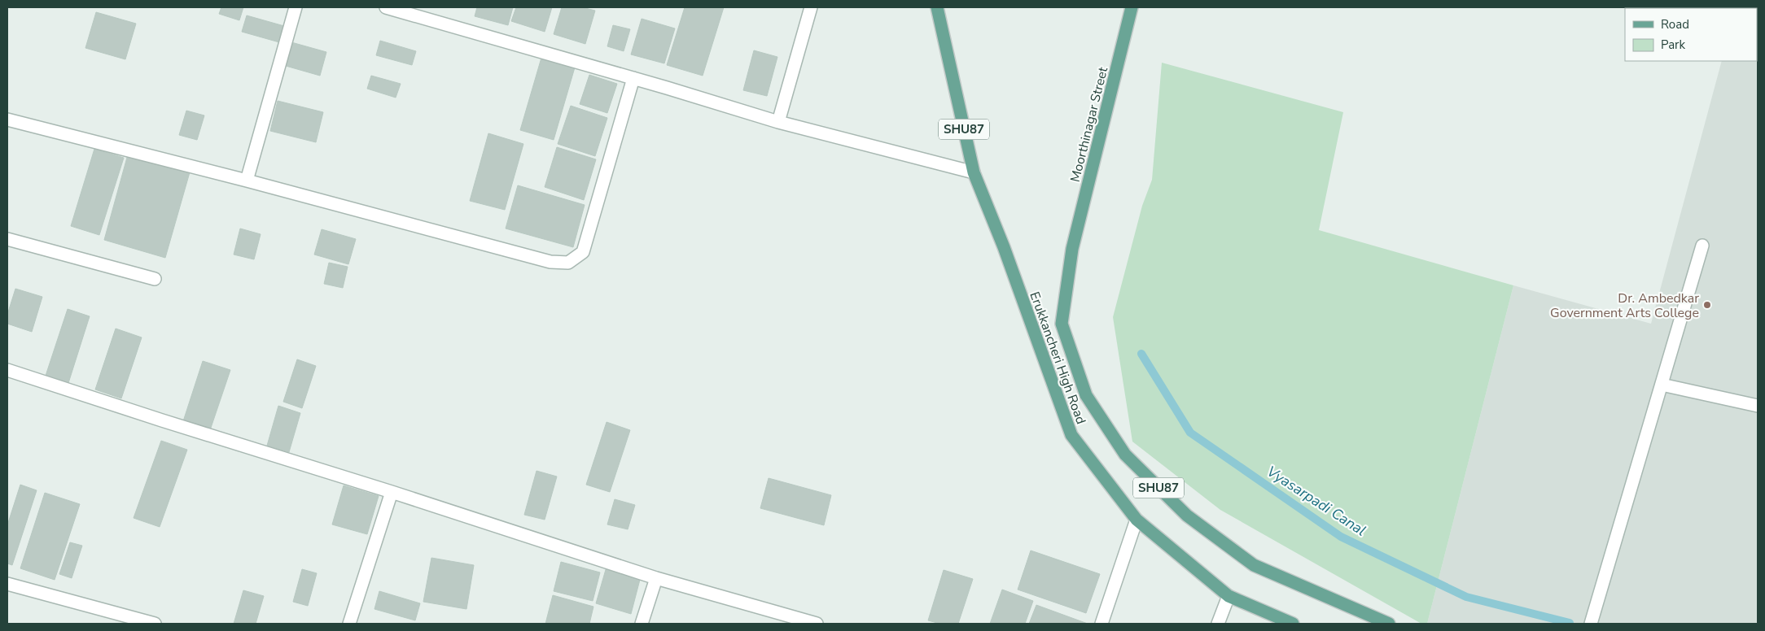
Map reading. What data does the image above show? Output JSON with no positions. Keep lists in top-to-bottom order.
{
  "streets": {
    "main road": ["Moorthinagar Street", "SHU87", "Erukkancheri High Road"]
  },
  "water": ["Vyasarpadi Canal"],
  "places": ["Dr. Ambedkar Government Arts College"],
  "legend": ["Road", "Park"]
}
